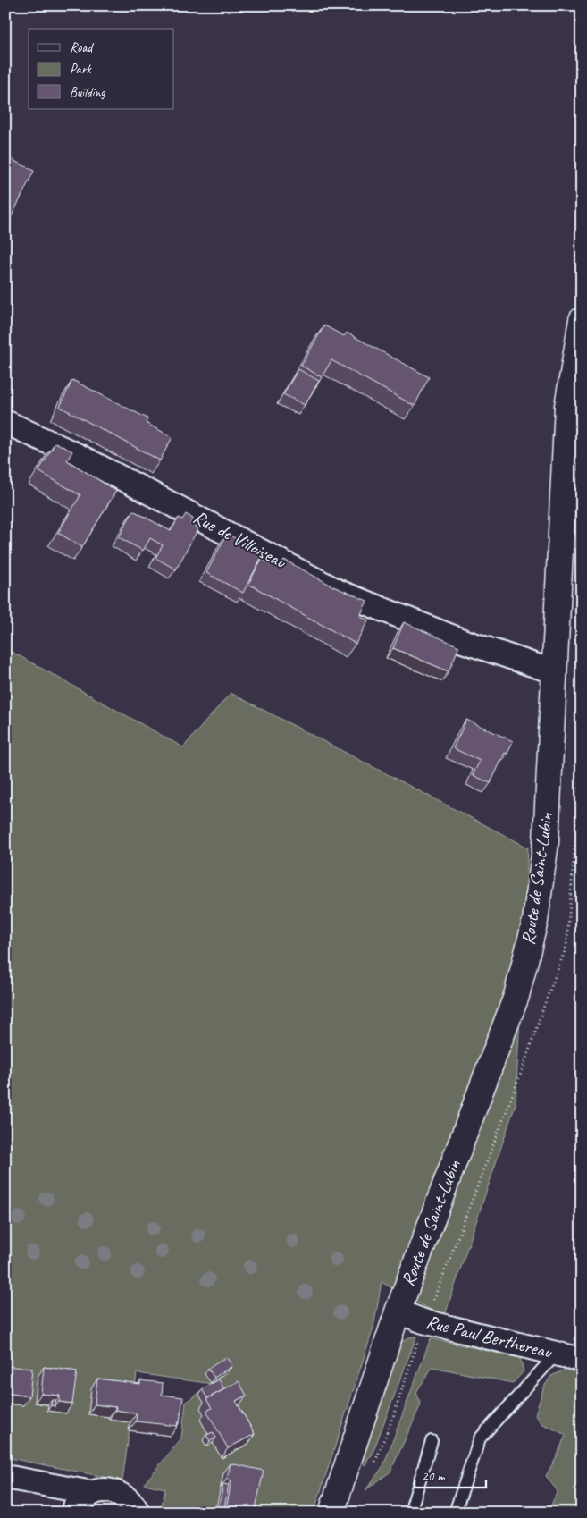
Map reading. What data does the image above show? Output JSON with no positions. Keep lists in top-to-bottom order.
{
  "streets": {
    "street": ["Rue de Villoiseau", "Route de Saint-Lubin", "Rue Paul Berthereau"]
  },
  "crossings": [
    ["Rue de Villoiseau", "Route de Saint-Lubin"],
    ["Route de Saint-Lubin", "Rue Paul Berthereau"]
  ],
  "legend": ["Road", "Park", "Building"],
  "scale_bar": "20 m"
}
